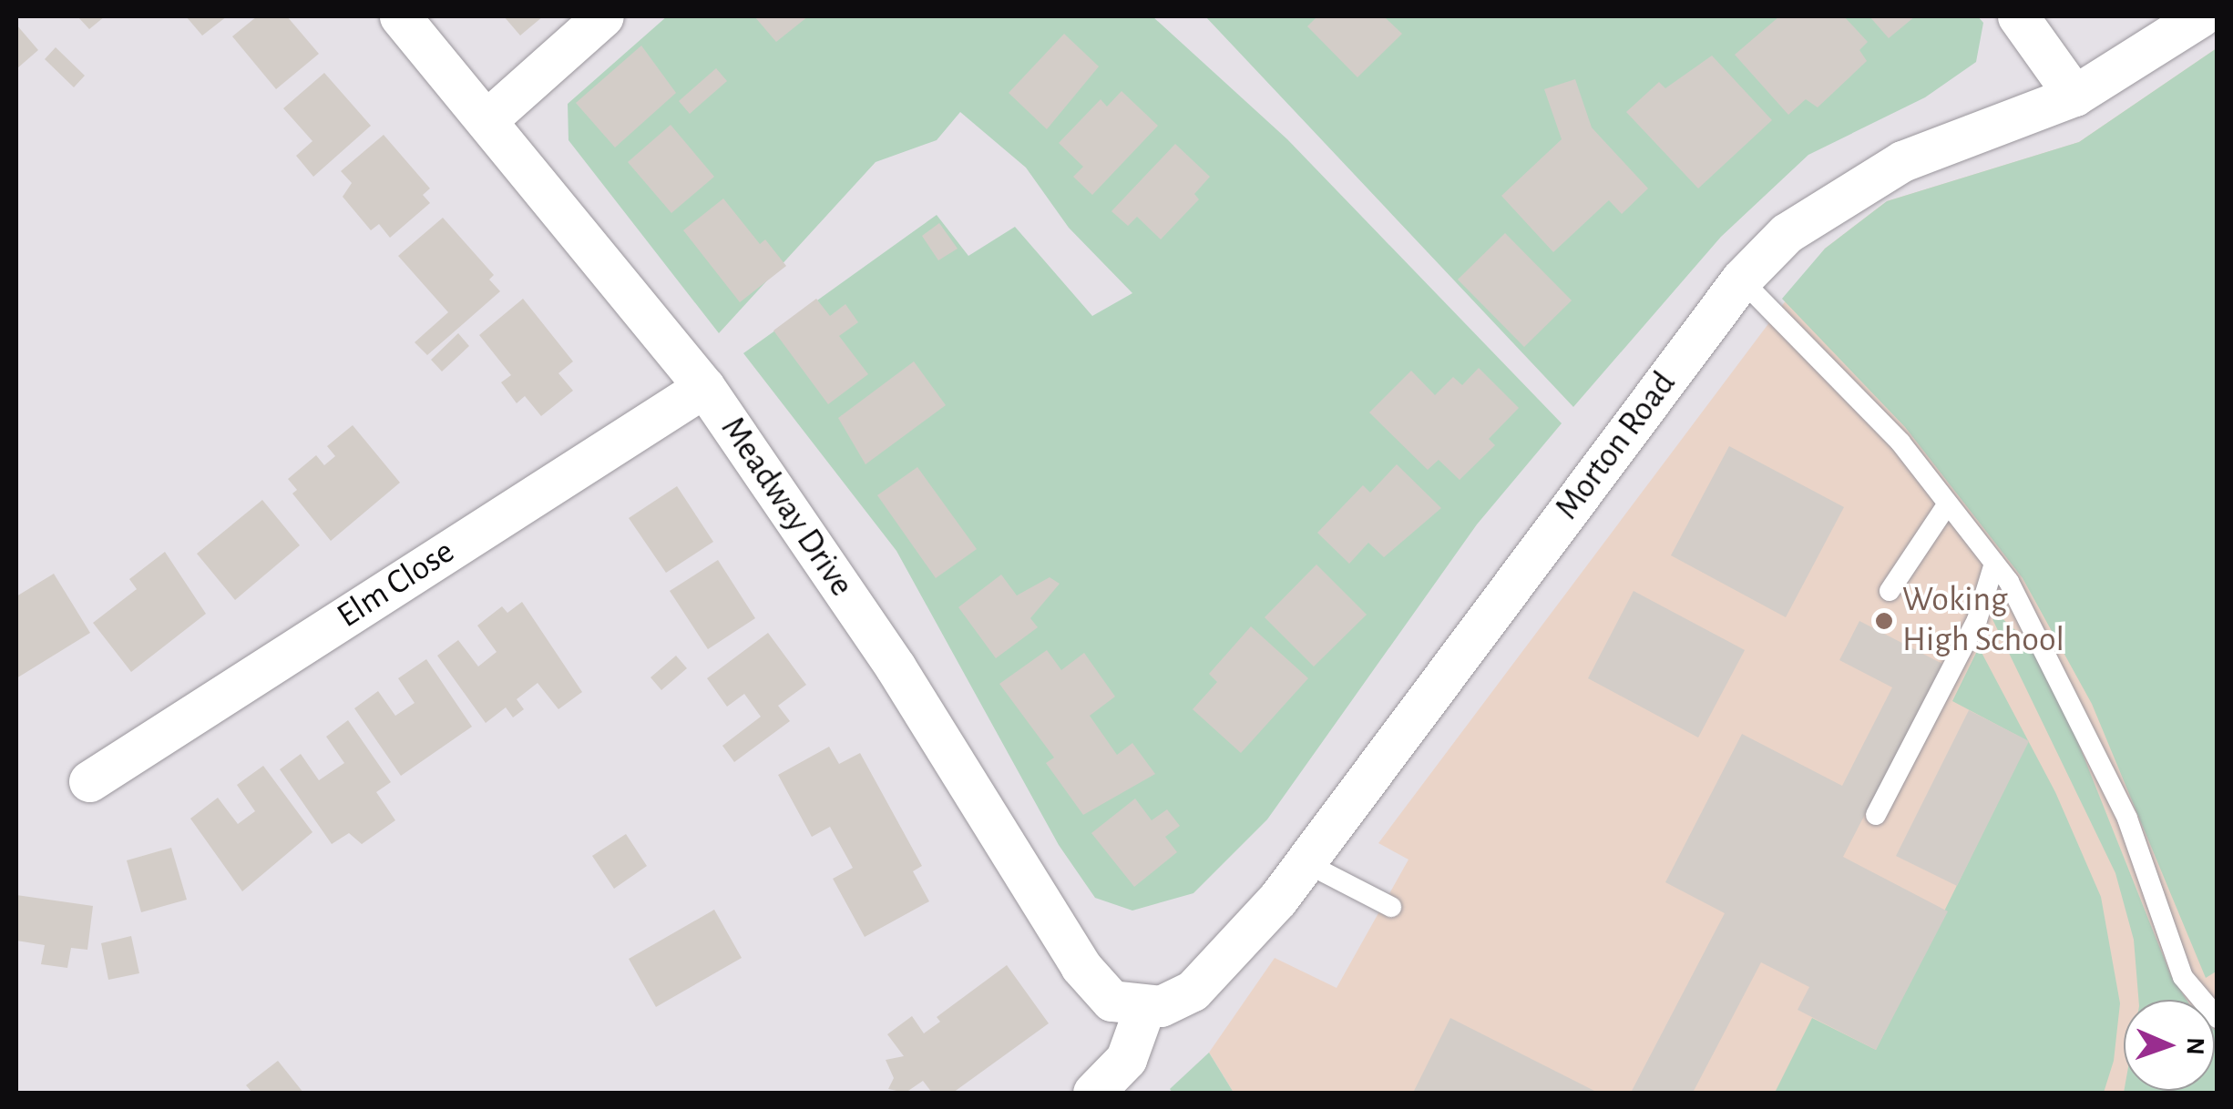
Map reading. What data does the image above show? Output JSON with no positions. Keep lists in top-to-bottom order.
{
  "streets": {
    "street": ["Morton Road", "Meadway Drive", "Elm Close"]
  },
  "crossings": [
    ["Morton Road", "Meadway Drive"],
    ["Meadway Drive", "Elm Close"]
  ],
  "places": ["Woking High School"],
  "north": "right"
}
